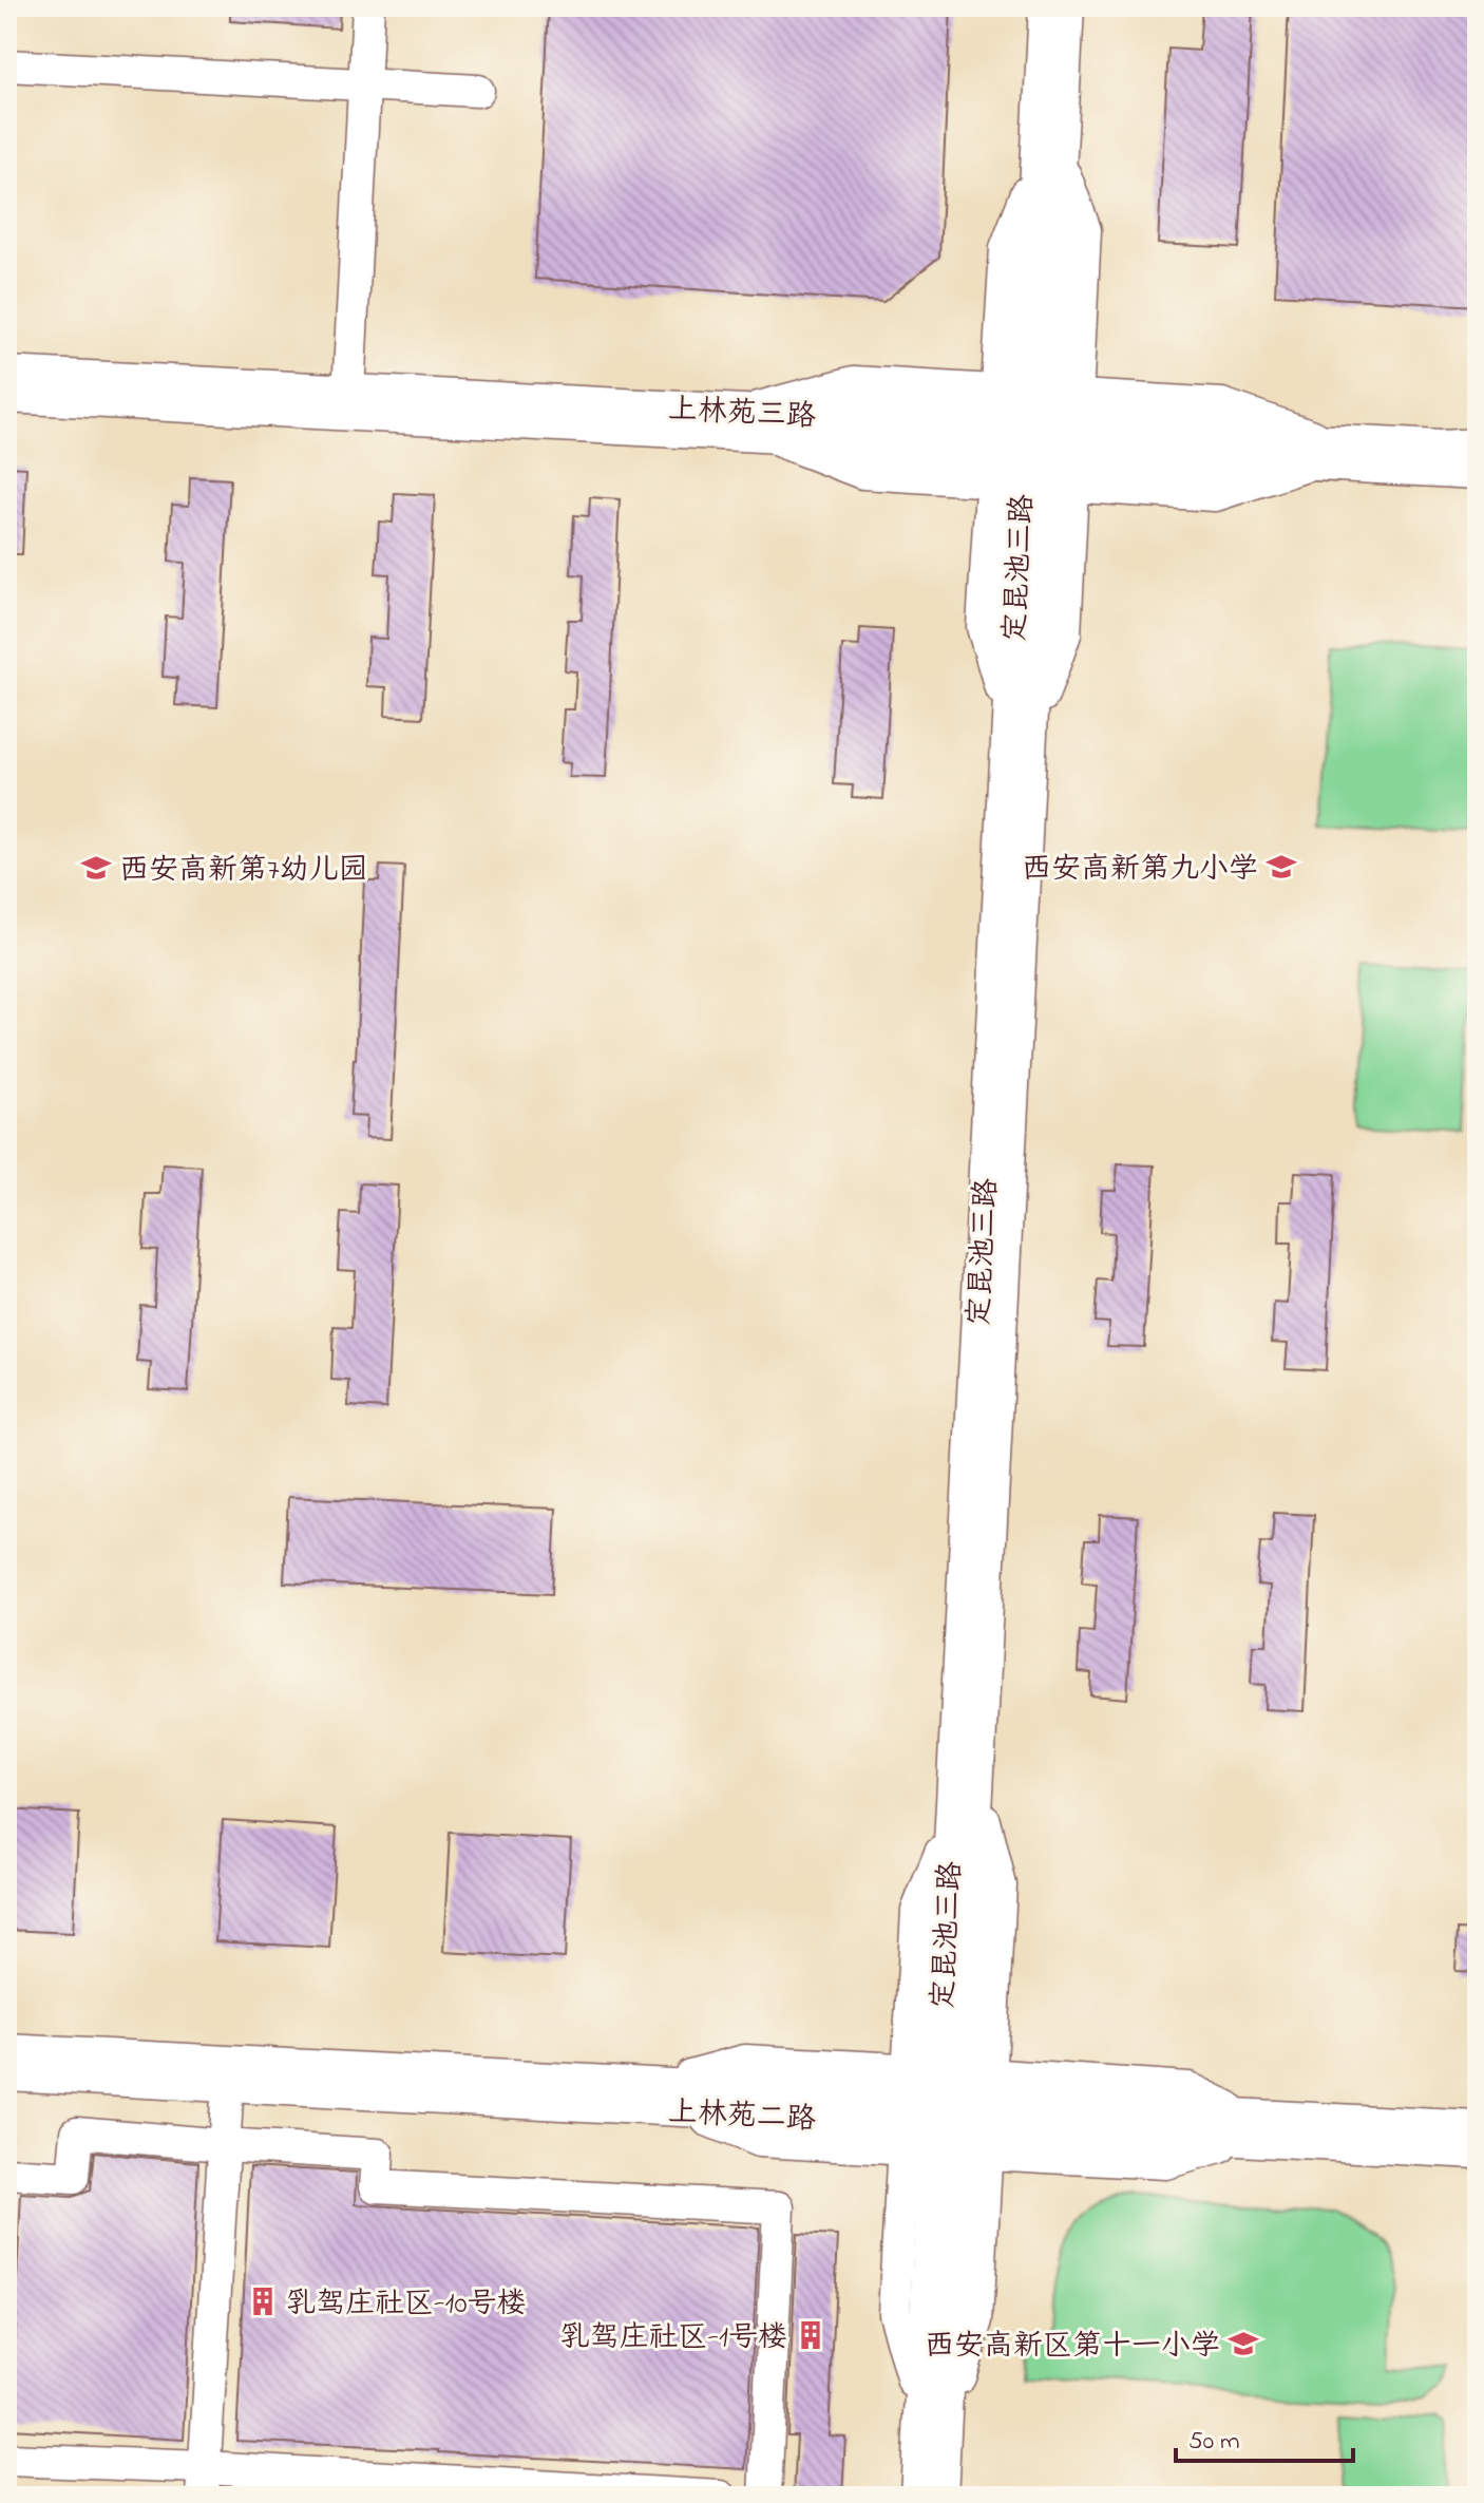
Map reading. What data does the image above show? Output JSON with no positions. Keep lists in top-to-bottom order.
{
  "streets": {
    "street": ["上林苑三路", "定昆池三路", "上林苑二路"]
  },
  "crossings": [
    ["定昆池三路", "上林苑二路"]
  ],
  "places": {
    "school or university": ["西安高新第九小学", "西安高新第7幼儿园", "西安高新区第十一小学"],
    "building": ["乳驾庄社区-10号楼", "乳驾庄社区-1号楼"]
  },
  "scale_bar": "50 m"
}
